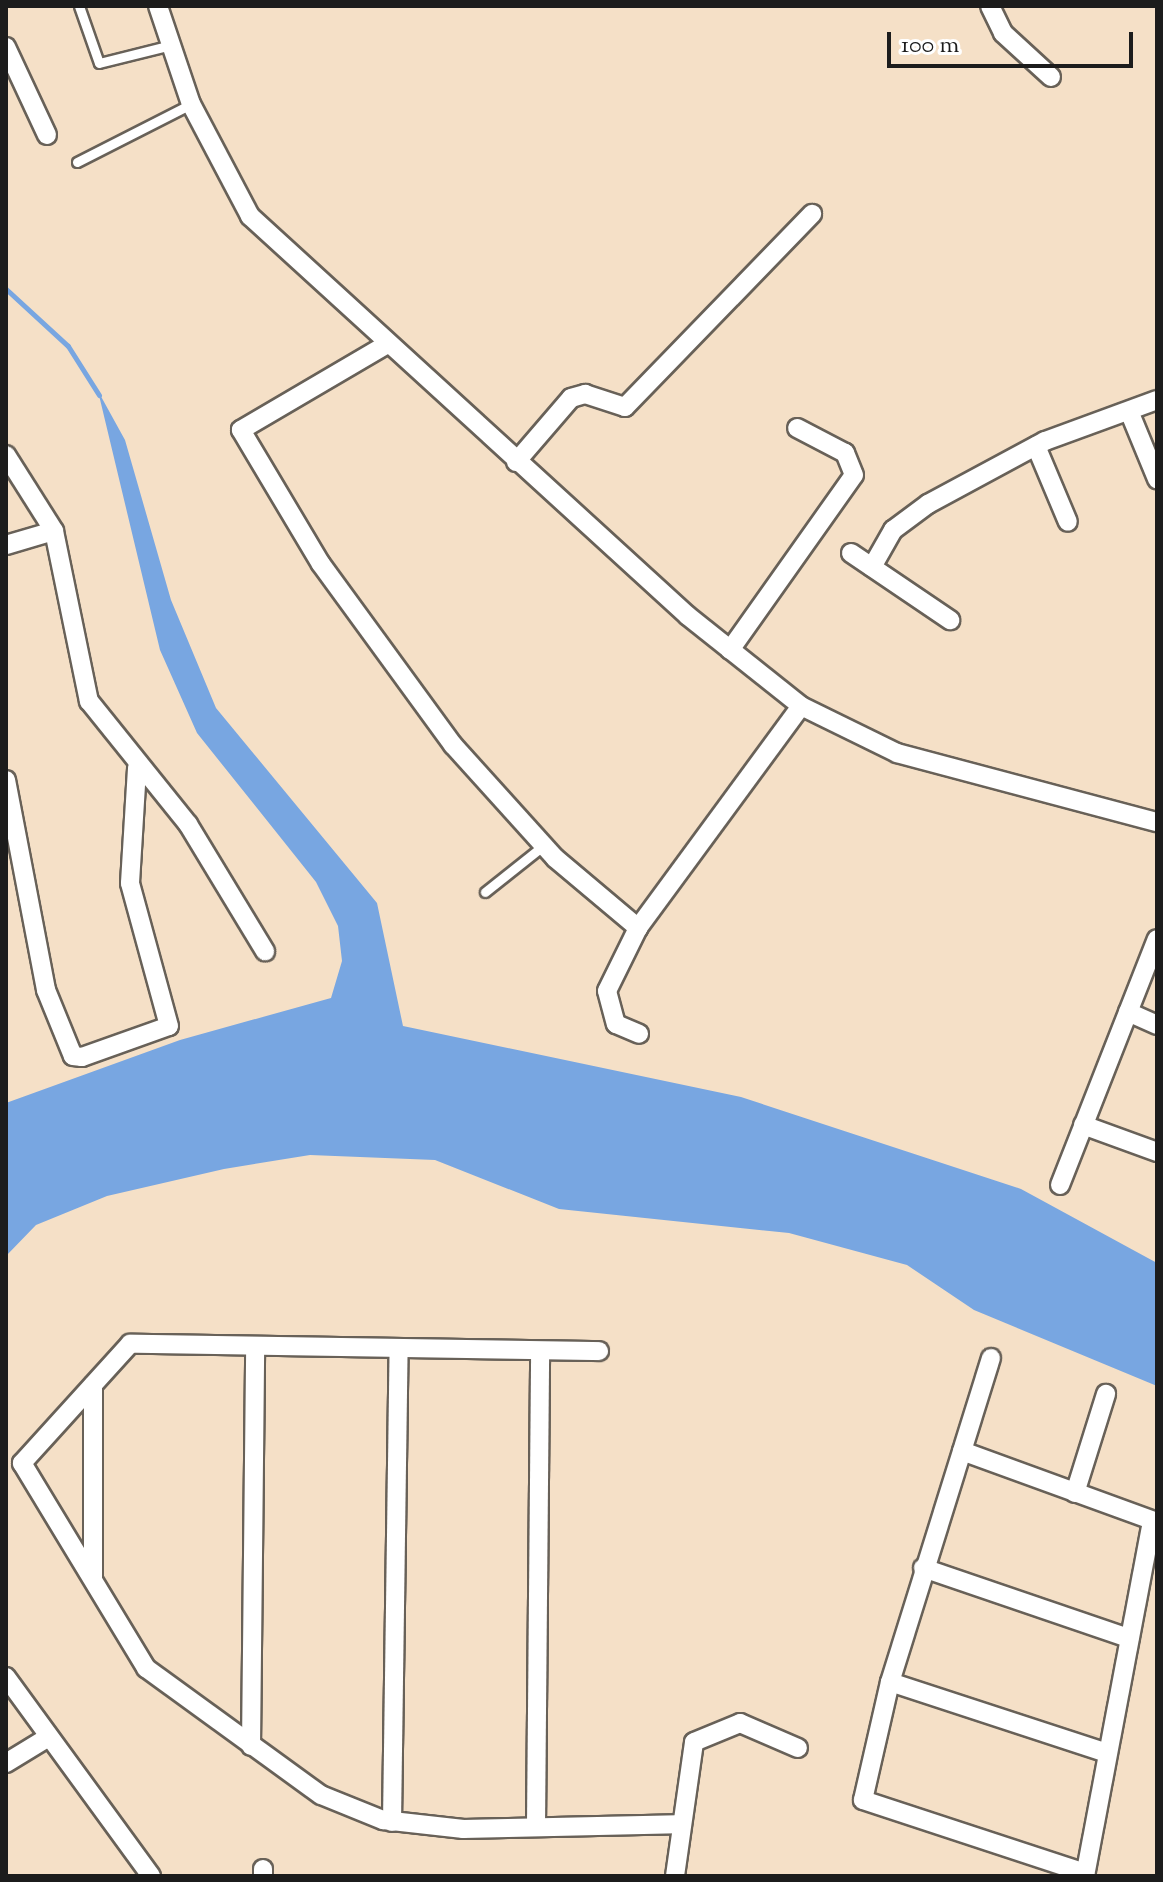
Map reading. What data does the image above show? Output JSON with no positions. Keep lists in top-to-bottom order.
{
  "scale_bar": "100 m"
}
